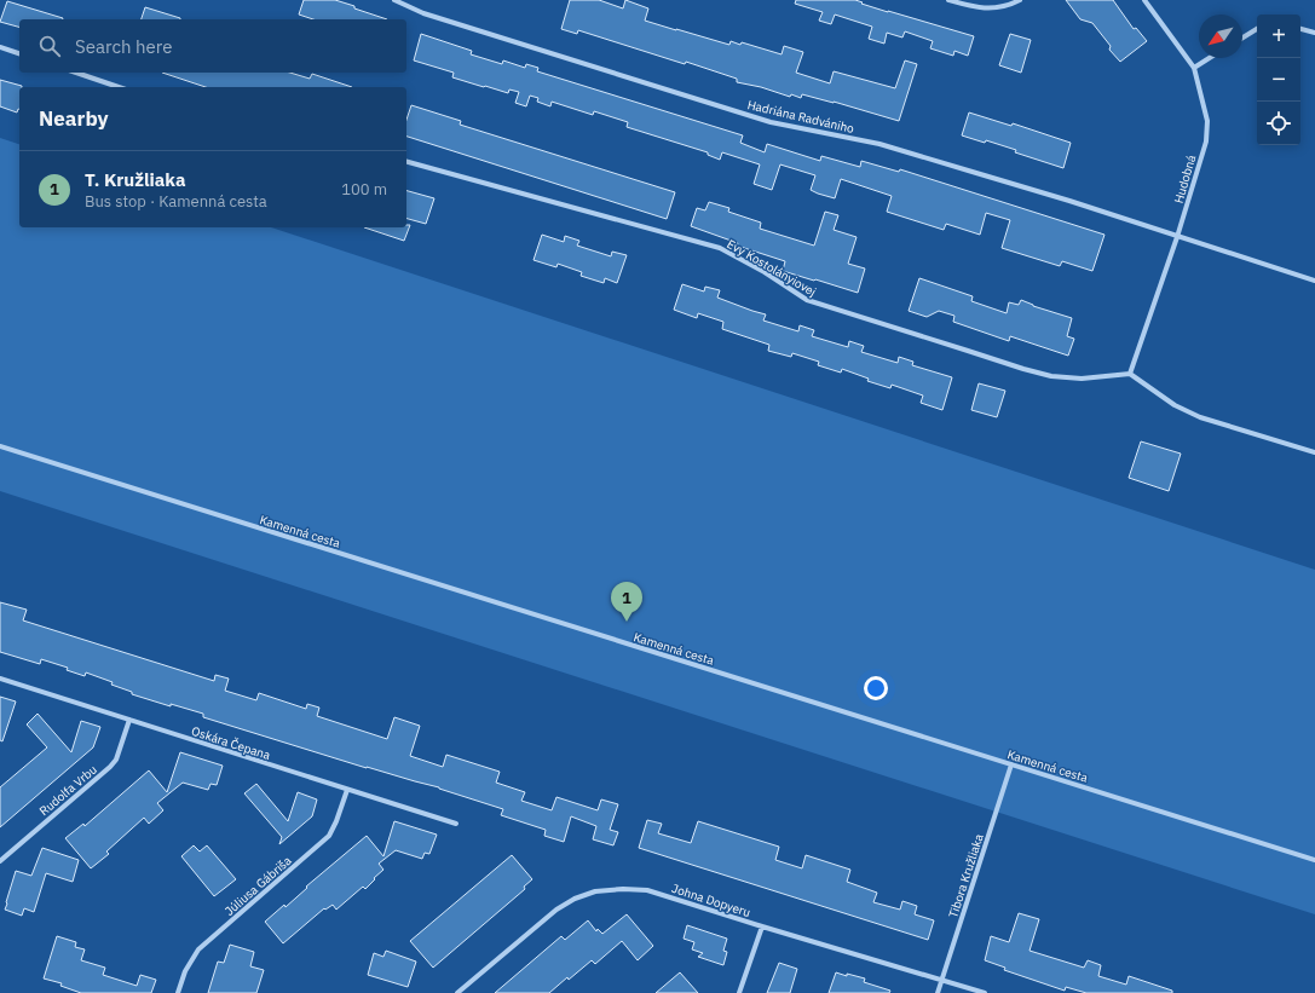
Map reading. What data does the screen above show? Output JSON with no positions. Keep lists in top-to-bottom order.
{
  "streets": {
    "street": [
      "Hadriána Radvániho",
      "Hudobná",
      "Evy Kostolányiovej",
      "Kamenná cesta",
      "Oskára Čepana",
      "Rudolfa Vrbu",
      "Tibora Kružliaka",
      "Júliusa Gábriša",
      "Johna Dopyeru"
    ]
  },
  "crossings": [
    ["Hadriána Radvániho", "Hudobná"],
    ["Hudobná", "Evy Kostolányiovej"],
    ["Kamenná cesta", "Tibora Kružliaka"],
    ["Oskára Čepana", "Rudolfa Vrbu"],
    ["Oskára Čepana", "Júliusa Gábriša"],
    ["Tibora Kružliaka", "Johna Dopyeru"]
  ],
  "north": "bottom left",
  "page": {
    "map_buttons": ["+", "−"],
    "search": "Search here",
    "heading": "Nearby",
    "list": [
      {
        "mark": "1",
        "name": "T. Kružliaka",
        "note": "Bus stop · Kamenná cesta",
        "value": "100 m"
      }
    ],
    "pins": "1"
  }
}
